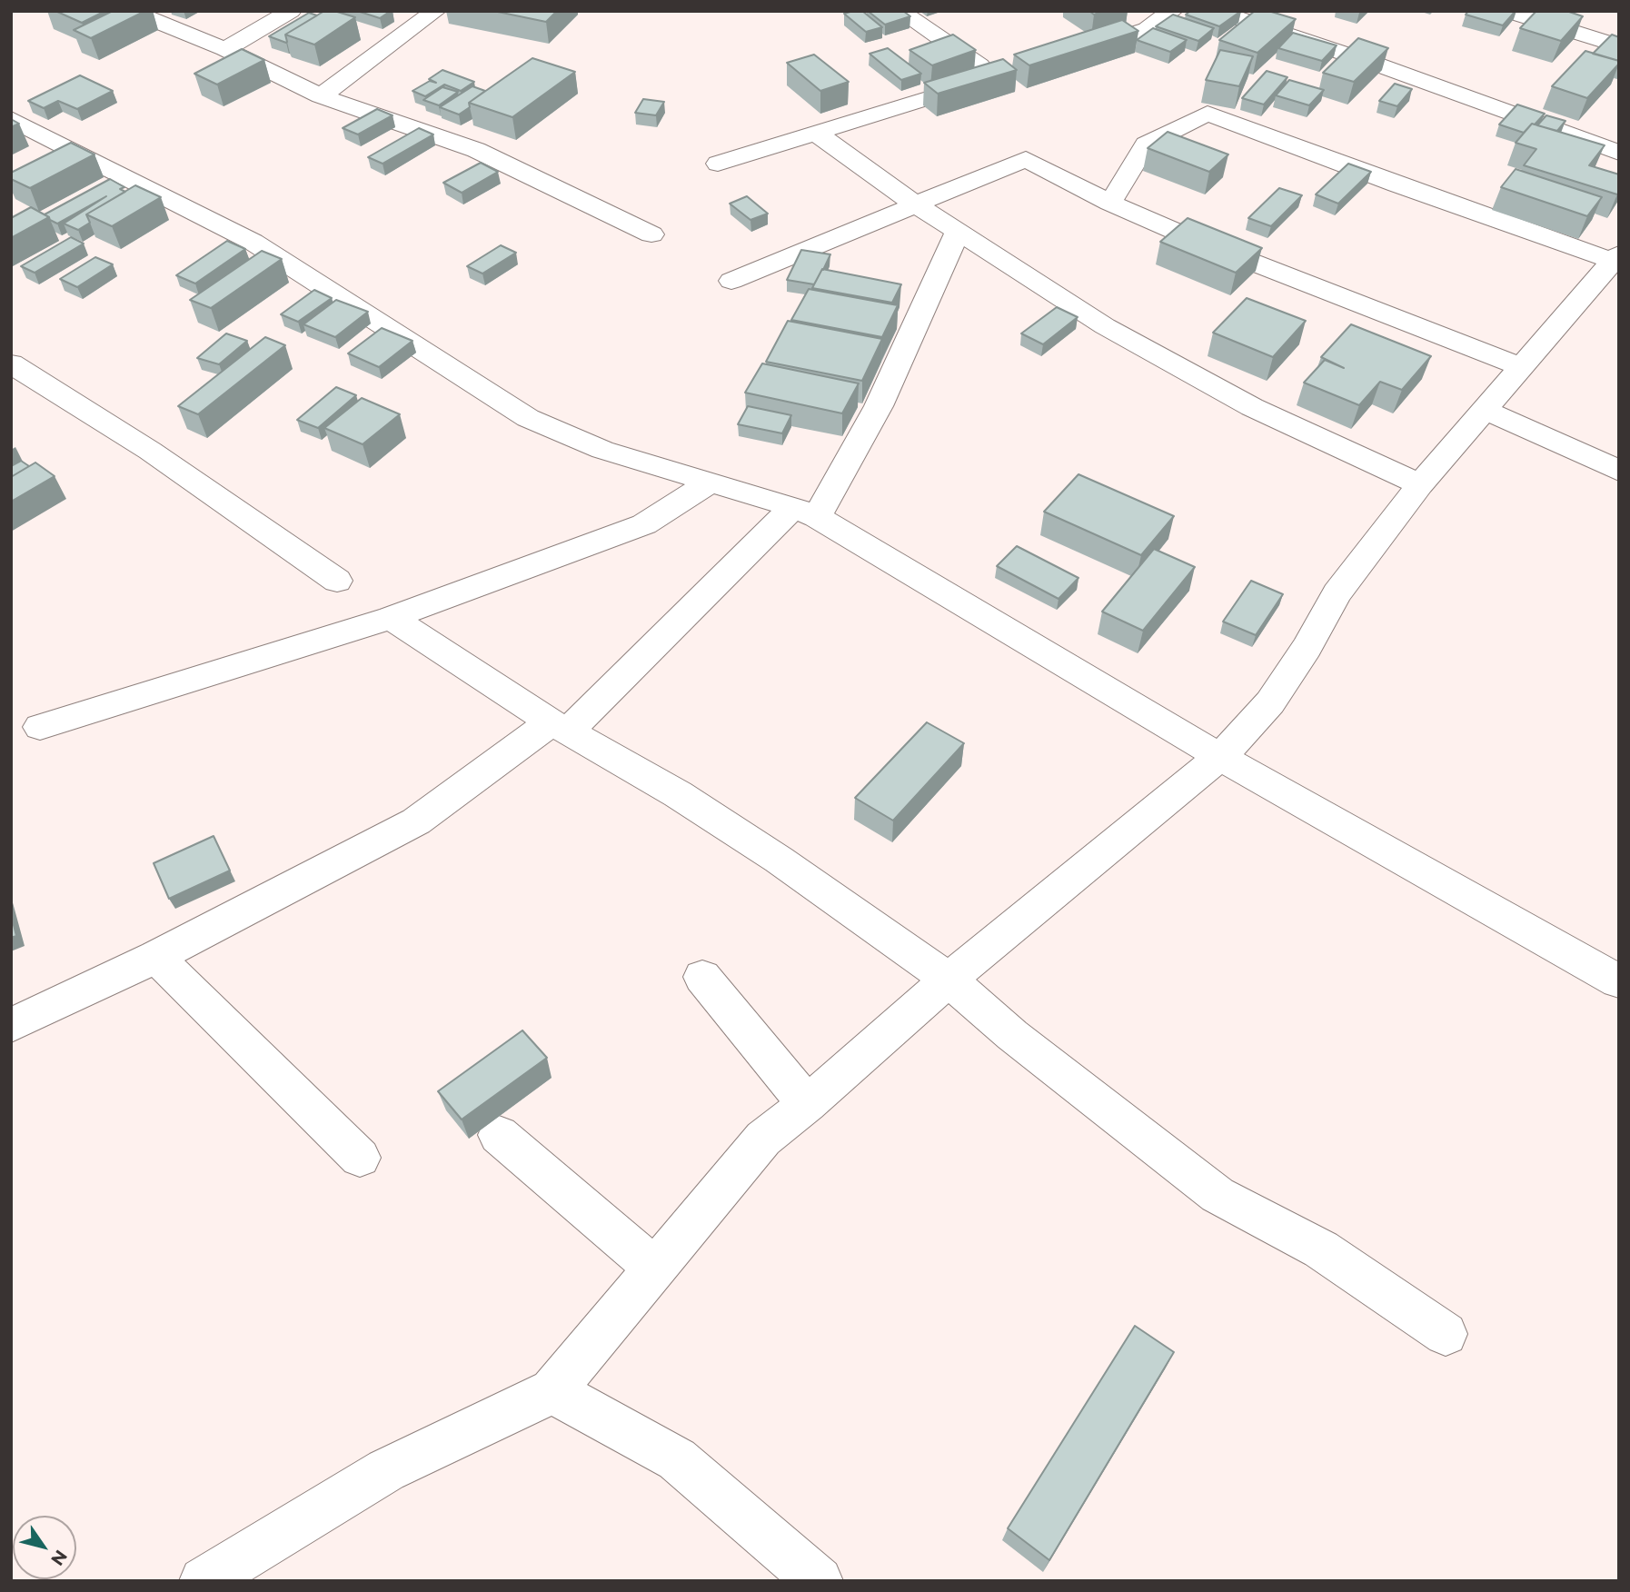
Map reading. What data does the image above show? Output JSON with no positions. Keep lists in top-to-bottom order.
{
  "north": "bottom right"
}
